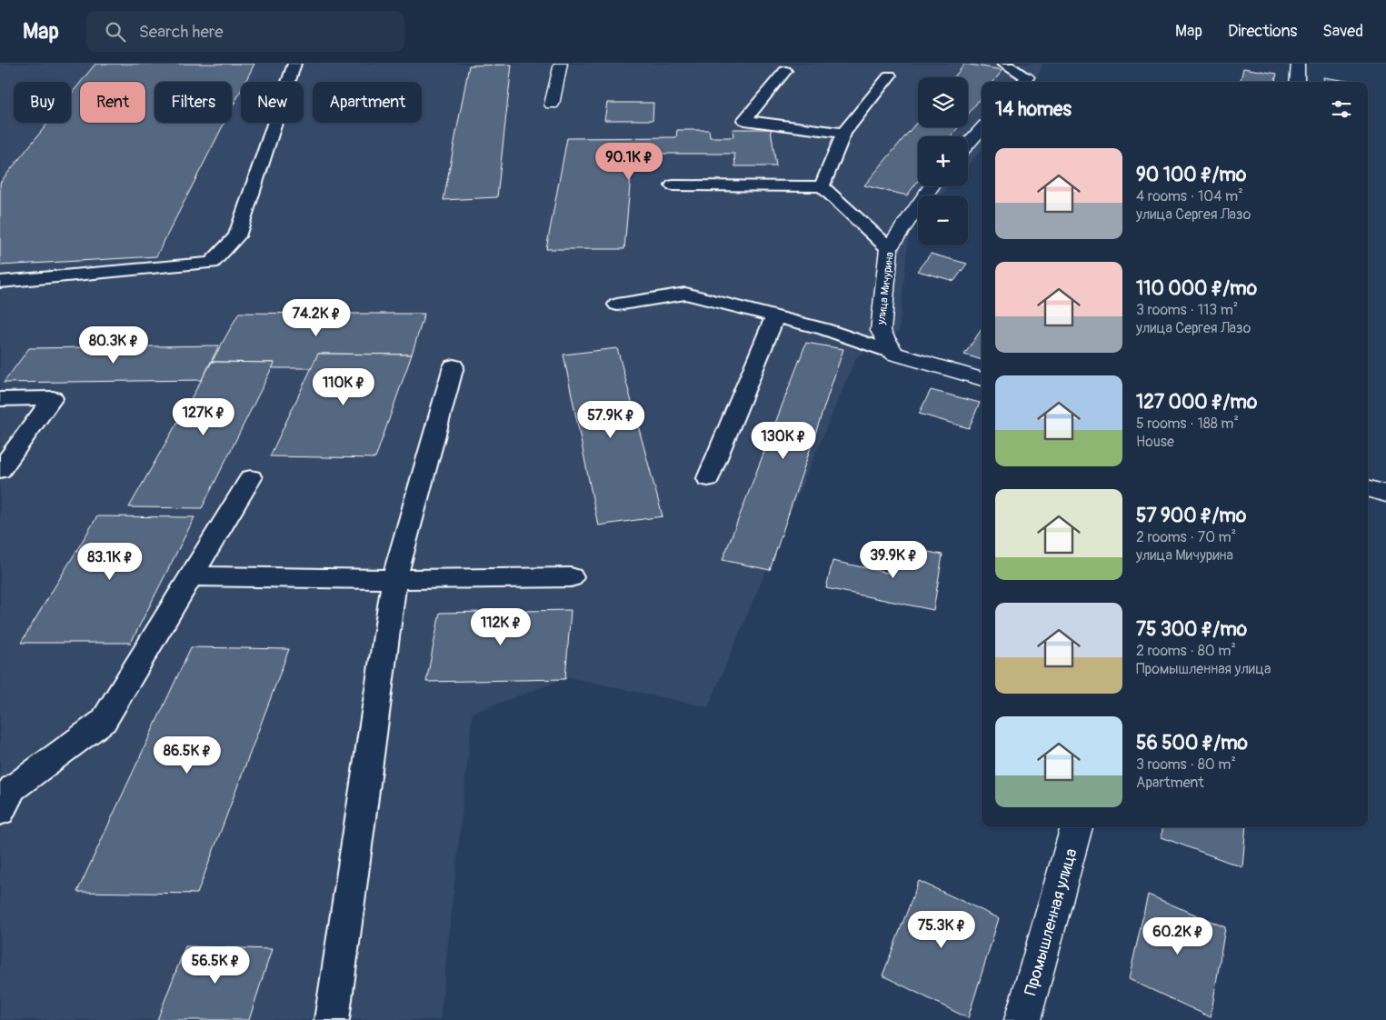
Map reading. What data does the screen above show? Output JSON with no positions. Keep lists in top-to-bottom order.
{
  "streets": {
    "street": ["улица Мичурина", "Промышленная улица"]
  },
  "page": {
    "header": "Map",
    "search": "Search here",
    "nav": ["Map", "Directions", "Saved"],
    "map_buttons": ["+", "−"],
    "chip": [
      "Buy",
      "Rent",
      "Filters",
      "New",
      "Apartment"
    ],
    "heading": "14 homes",
    "list": [
      {
        "name": "90 100 ₽/mo",
        "note": "4 rooms · 104 m² · улица Сергея Лазо"
      },
      {
        "name": "110 000 ₽/mo",
        "note": "3 rooms · 113 m² · улица Сергея Лазо"
      },
      {
        "name": "127 000 ₽/mo",
        "note": "5 rooms · 188 m² · House"
      },
      {
        "name": "57 900 ₽/mo",
        "note": "2 rooms · 70 m² · улица Мичурина"
      },
      {
        "name": "75 300 ₽/mo",
        "note": "2 rooms · 80 m² · Промышленная улица"
      },
      {
        "name": "56 500 ₽/mo",
        "note": "3 rooms · 80 m² · Apartment"
      }
    ],
    "price": [
      "90.1K ₽",
      "74.2K ₽",
      "80.3K ₽",
      "110K ₽",
      "127K ₽",
      "57.9K ₽",
      "130K ₽",
      "39.9K ₽",
      "83.1K ₽",
      "112K ₽",
      "86.5K ₽",
      "75.3K ₽",
      "60.2K ₽",
      "56.5K ₽"
    ]
  }
}
